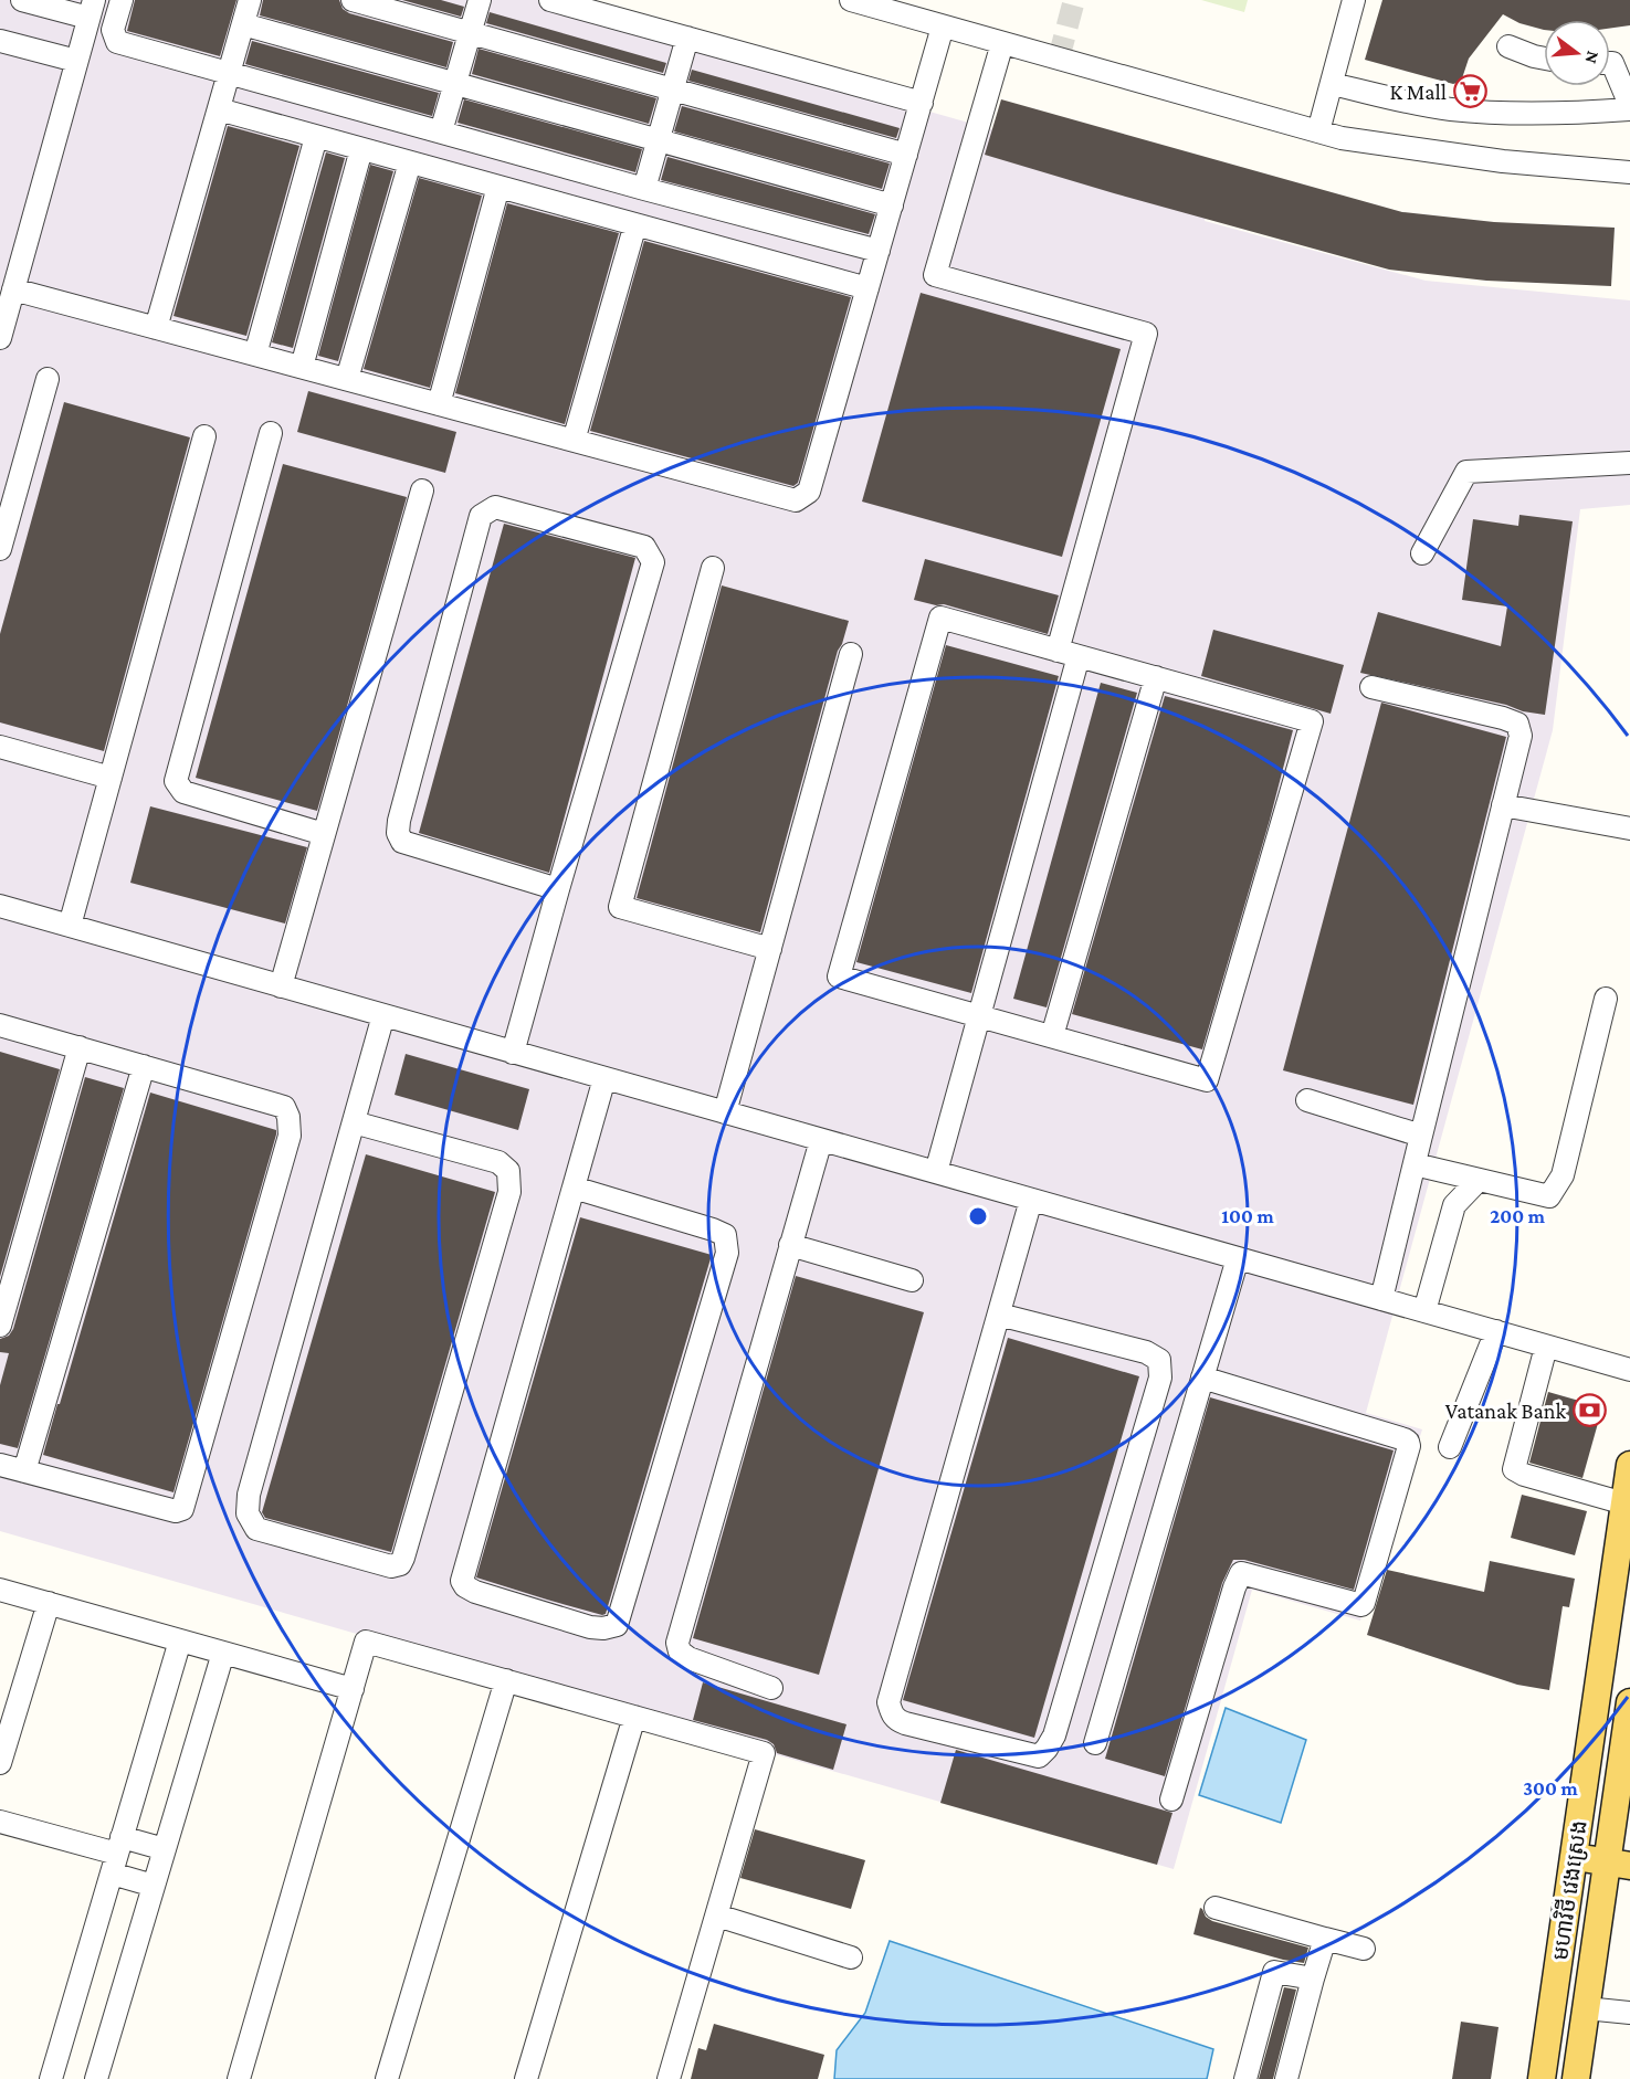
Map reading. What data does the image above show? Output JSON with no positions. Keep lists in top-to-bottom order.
{
  "streets": {
    "main road": ["មហាវិថី វេងស្រេង"]
  },
  "places": {
    "supermarket": ["K Mall"],
    "bank": ["Vatanak Bank"]
  },
  "north": "right",
  "rings": ["100 m", "200 m", "300 m"]
}
